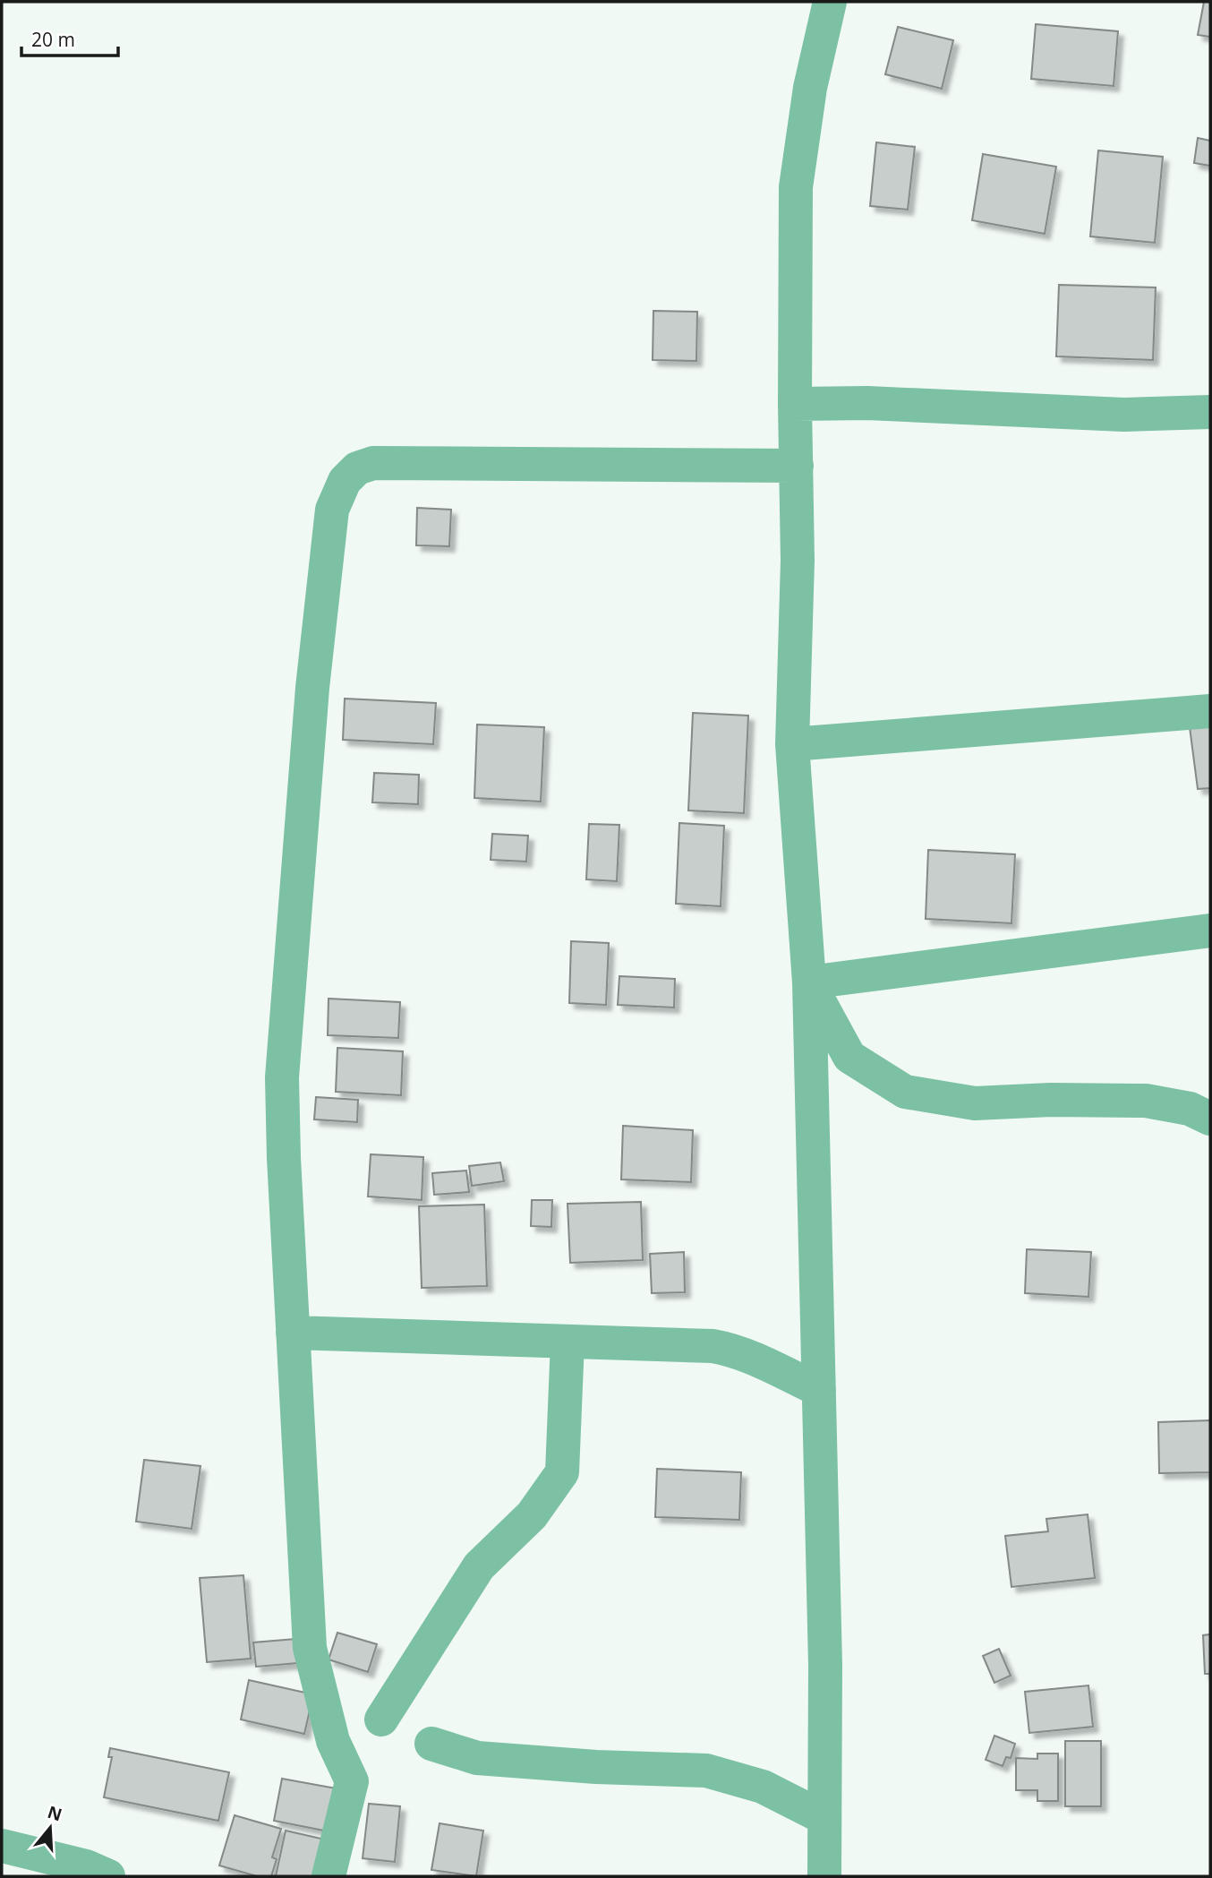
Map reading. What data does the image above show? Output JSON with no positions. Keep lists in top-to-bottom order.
{
  "scale_bar": "20 m",
  "north": "top"
}
